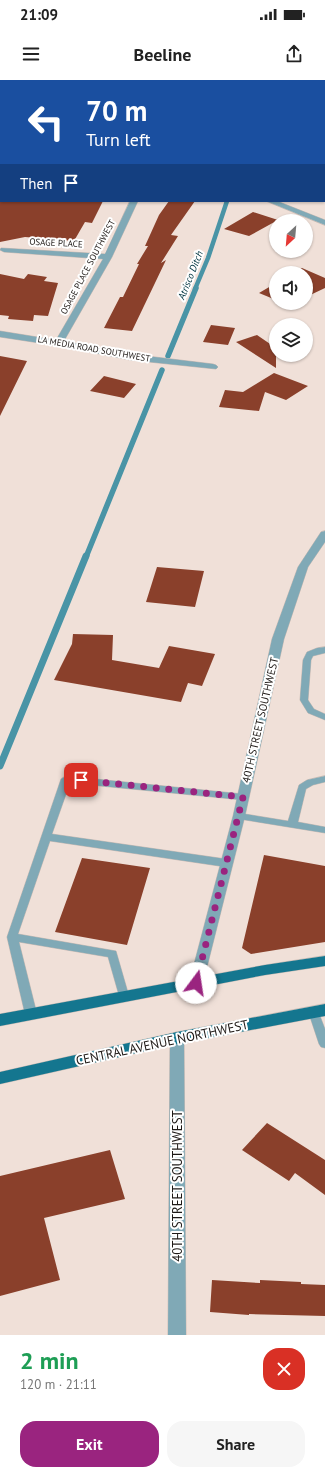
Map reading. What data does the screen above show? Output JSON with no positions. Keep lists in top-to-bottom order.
{
  "streets": {
    "main road": ["CENTRAL AVENUE NORTHWEST"],
    "street": [
      "OSAGE PLACE",
      "OSAGE PLACE SOUTHWEST",
      "LA MEDIA ROAD SOUTHWEST",
      "40TH STREET SOUTHWEST"
    ]
  },
  "crossings": [
    ["OSAGE PLACE", "OSAGE PLACE SOUTHWEST"],
    ["OSAGE PLACE SOUTHWEST", "LA MEDIA ROAD SOUTHWEST"],
    ["40TH STREET SOUTHWEST", "CENTRAL AVENUE NORTHWEST"]
  ],
  "water": ["Atrisco Ditch"],
  "north": "bottom left",
  "page": {
    "status": "21:09",
    "header": "Beeline",
    "turn": ["70 m", "Turn left"],
    "then": "Then",
    "heading": ["2 min", "120 m · 21:11"],
    "buttons": ["Exit", "Share"]
  }
}
